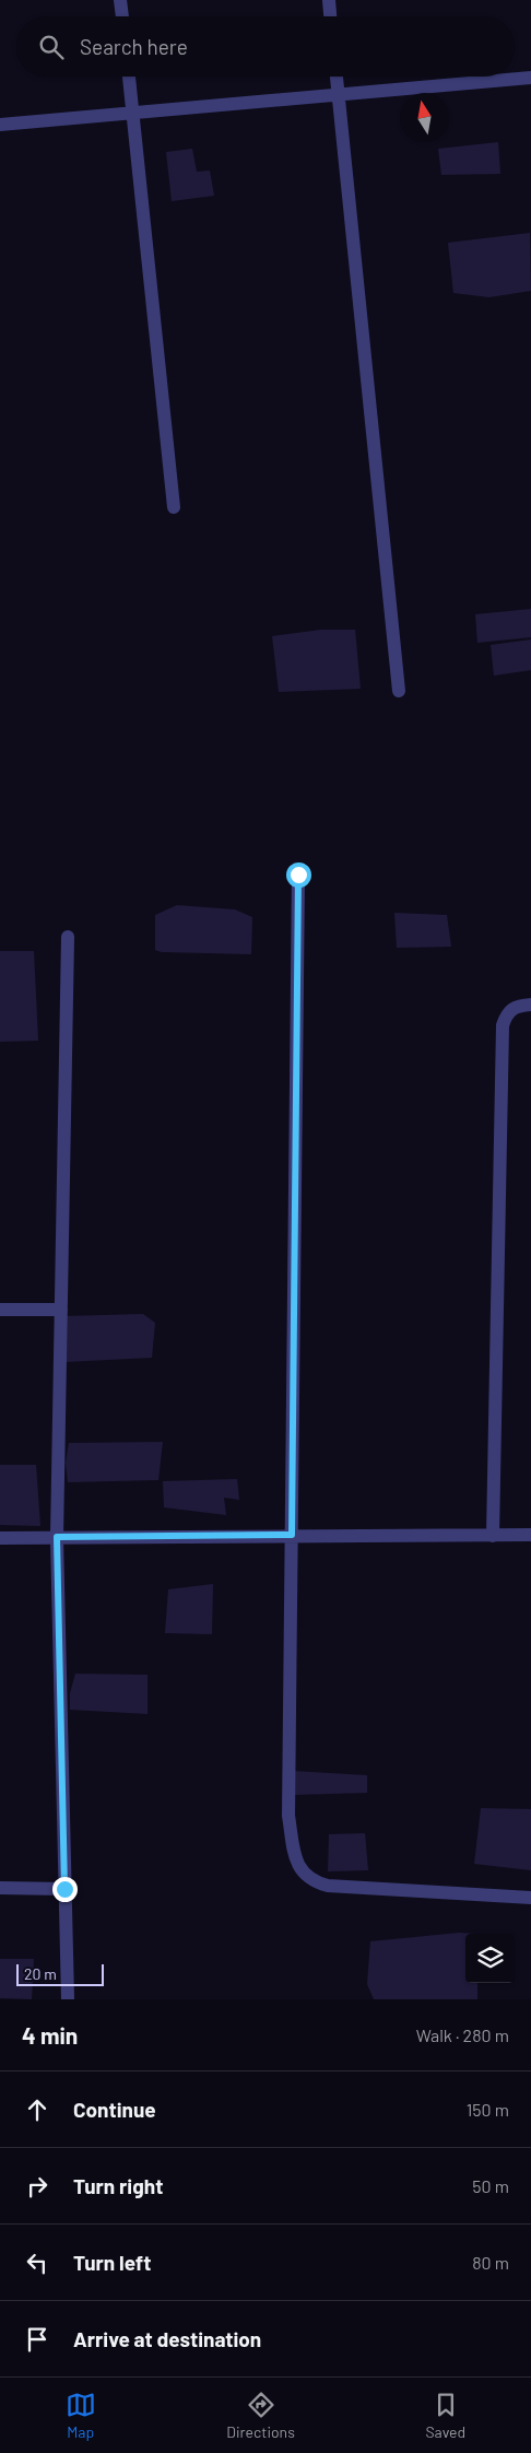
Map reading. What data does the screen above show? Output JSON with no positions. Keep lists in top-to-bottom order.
{
  "scale_bar": "20 m",
  "north": "top",
  "page": {
    "search": "Search here",
    "scale": "20 m",
    "heading": ["4 min", "Walk · 280 m"],
    "list": [
      ["Continue", "150 m"],
      ["Turn right", "50 m"],
      ["Turn left", "80 m"],
      "Arrive at destination"
    ],
    "nav": ["Map", "Directions", "Saved"]
  }
}
